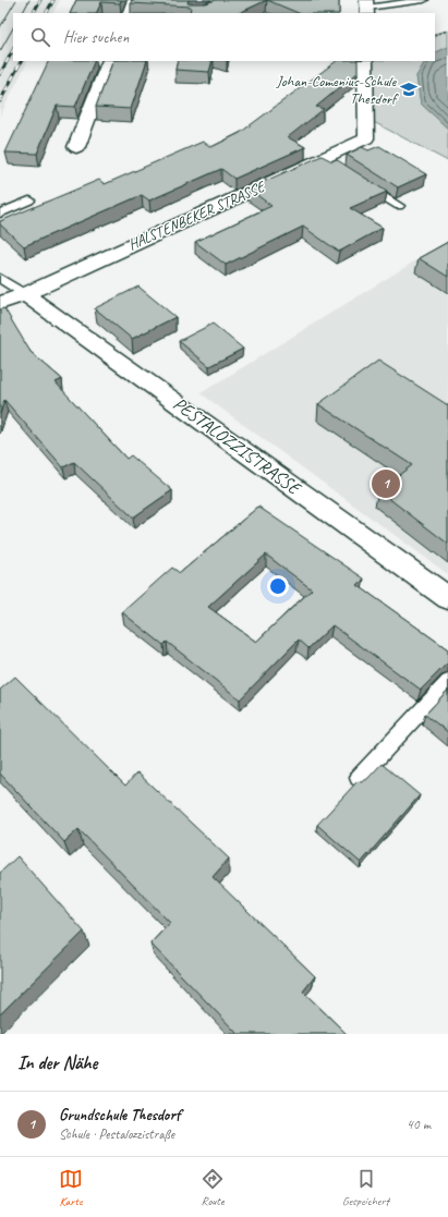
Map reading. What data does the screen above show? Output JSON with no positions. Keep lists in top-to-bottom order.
{
  "streets": {
    "street": ["HALSTENBEKER STRASSE", "PESTALOZZISTRASSE"]
  },
  "crossings": [
    ["HALSTENBEKER STRASSE", "PESTALOZZISTRASSE"]
  ],
  "places": {
    "school or university": ["Johan-Comenius-Schule Thesdorf"]
  },
  "page": {
    "search": "Hier suchen",
    "pins": "1",
    "heading": "In der Nähe",
    "list": [
      {
        "mark": "1",
        "name": "Grundschule Thesdorf",
        "note": "Schule · Pestalozzistraße",
        "value": "40 m"
      }
    ],
    "nav": ["Karte", "Route", "Gespeichert"]
  }
}
